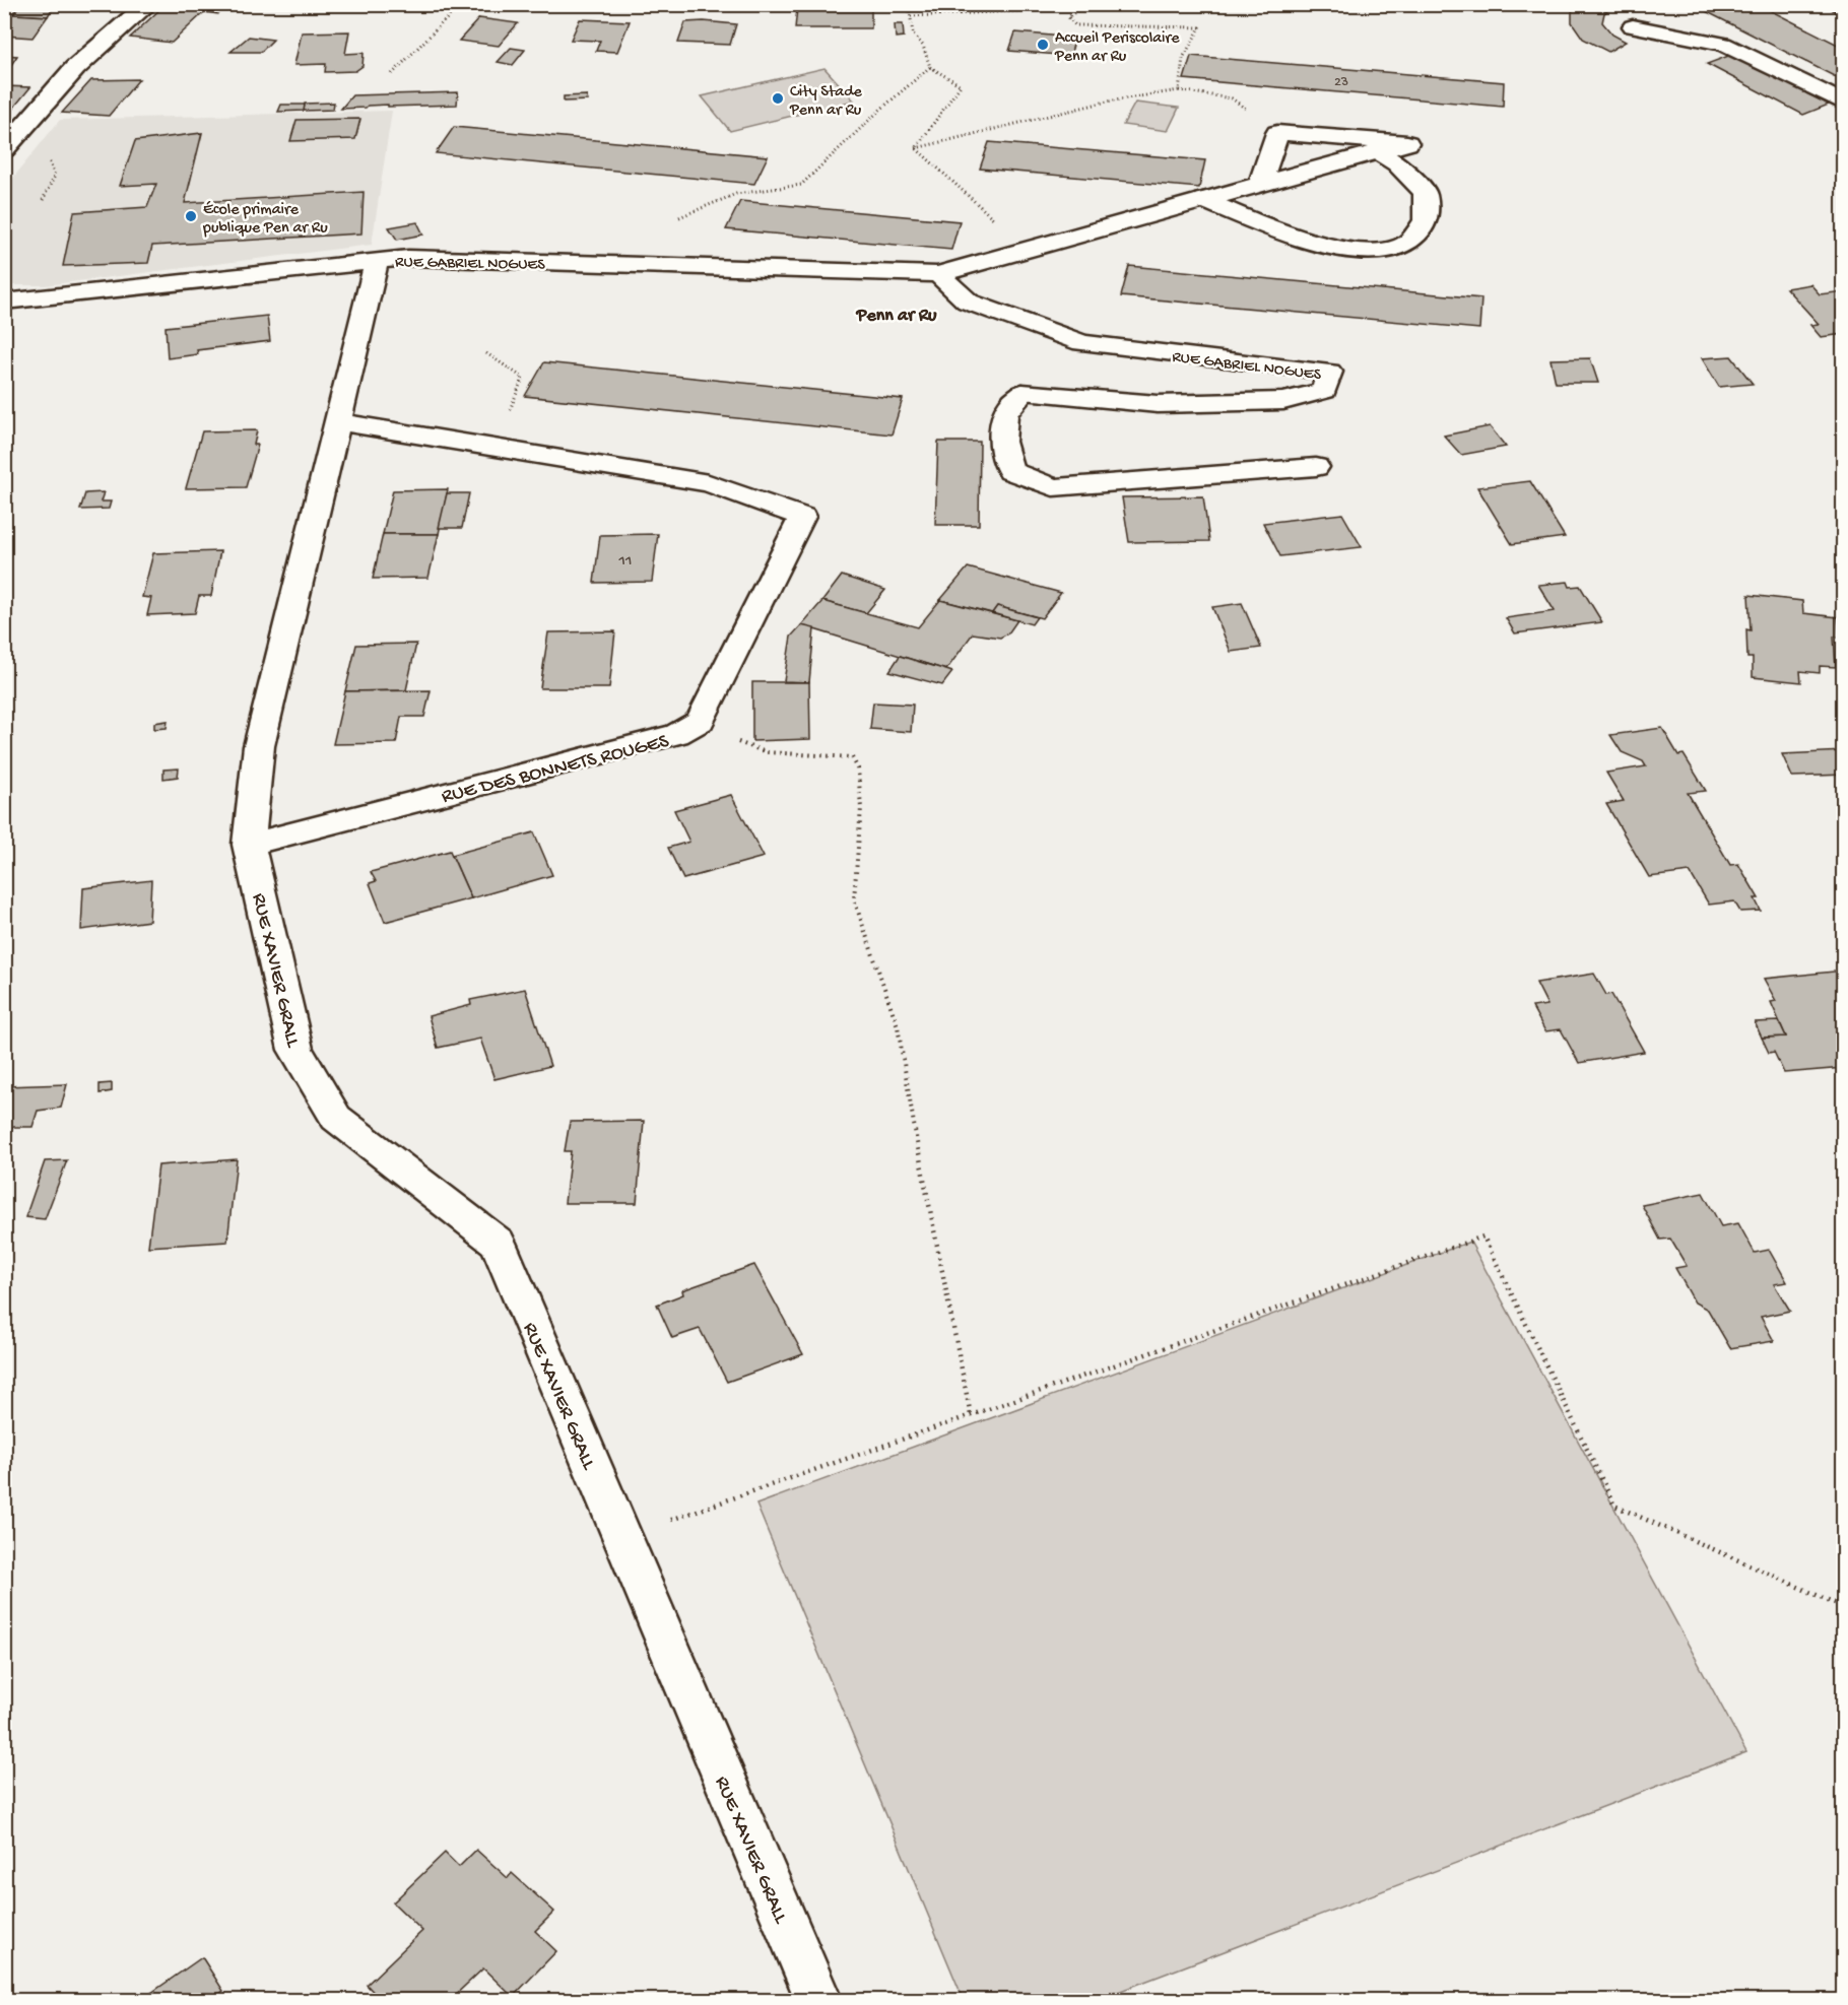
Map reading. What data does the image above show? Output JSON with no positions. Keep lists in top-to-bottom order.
{
  "streets": {
    "street": ["RUE GABRIEL NOGUES", "RUE DES BONNETS ROUGES", "RUE XAVIER GRALL"]
  },
  "crossings": [
    ["RUE DES BONNETS ROUGES", "RUE XAVIER GRALL"]
  ],
  "districts": ["Penn ar Ru"],
  "places": ["Accueil Periscolaire Penn ar Ru", "City Stade Penn ar Ru", "École primaire publique Pen ar Ru"],
  "house_numbers": ["23", "11"]
}
